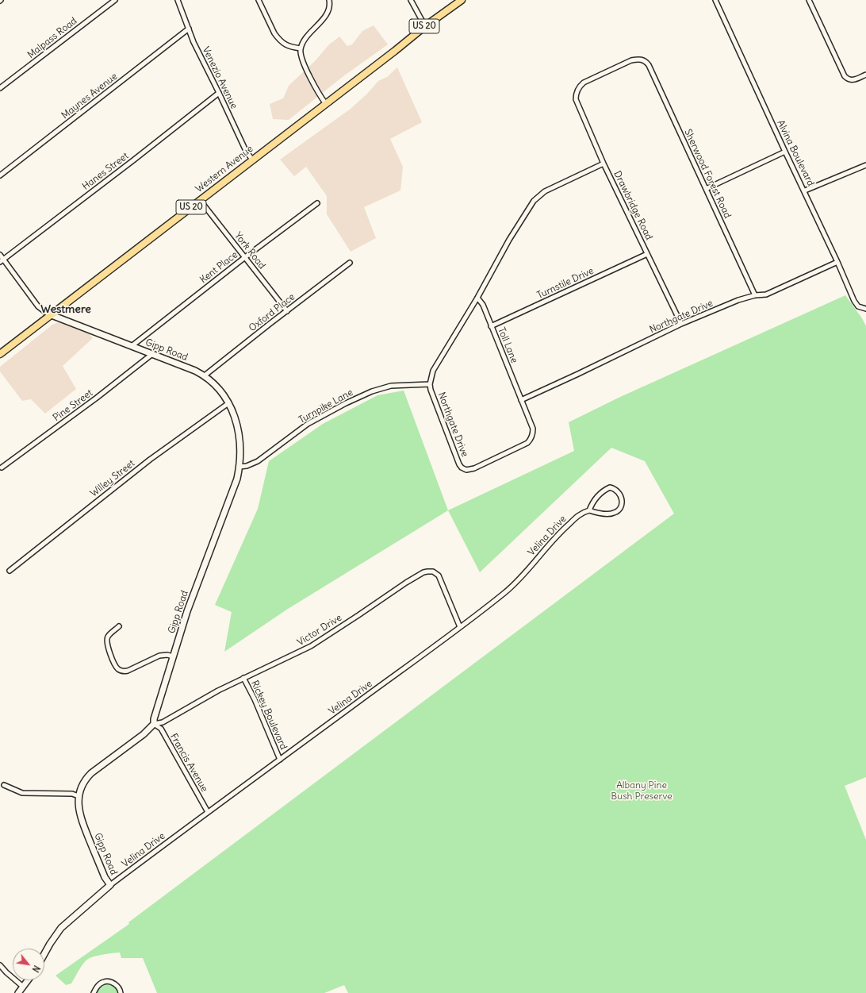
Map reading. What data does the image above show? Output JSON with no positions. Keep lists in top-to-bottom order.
{
  "streets": {
    "main road": ["US 20", "Western Avenue"],
    "street": [
      "Malpass Road",
      "Venezio Avenue",
      "Maynes Avenue",
      "Alvina Boulevard",
      "Hanes Street",
      "Sherwood Forest Road",
      "Drawbridge Road",
      "York Road",
      "Kent Place",
      "Turnstile Drive",
      "Oxford Place",
      "Northgate Drive",
      "Toll Lane",
      "Gipp Road",
      "Pine Street",
      "Turnpike Lane",
      "Willey Street",
      "Velina Drive",
      "Victor Drive",
      "Rickey Boulevard",
      "Francis Avenue"
    ]
  },
  "crossings": [
    ["Venezio Avenue", "Maynes Avenue"],
    ["Venezio Avenue", "Western Avenue"],
    ["Venezio Avenue", "Hanes Street"],
    ["Alvina Boulevard", "Northgate Drive"],
    ["Western Avenue", "York Road"],
    ["Western Avenue", "Gipp Road"],
    ["Sherwood Forest Road", "Drawbridge Road"],
    ["Sherwood Forest Road", "Northgate Drive"],
    ["Drawbridge Road", "Turnstile Drive"],
    ["Drawbridge Road", "Northgate Drive"],
    ["York Road", "Kent Place"],
    ["York Road", "Oxford Place"],
    ["Kent Place", "Gipp Road"],
    ["Turnstile Drive", "Toll Lane"],
    ["Oxford Place", "Gipp Road"],
    ["Northgate Drive", "Toll Lane"],
    ["Northgate Drive", "Turnpike Lane"],
    ["Gipp Road", "Pine Street"],
    ["Gipp Road", "Turnpike Lane"],
    ["Gipp Road", "Willey Street"],
    ["Gipp Road", "Velina Drive"],
    ["Gipp Road", "Victor Drive"],
    ["Gipp Road", "Francis Avenue"],
    ["Velina Drive", "Victor Drive"],
    ["Velina Drive", "Rickey Boulevard"],
    ["Velina Drive", "Francis Avenue"],
    ["Victor Drive", "Rickey Boulevard"],
    ["Victor Drive", "Francis Avenue"]
  ],
  "districts": ["Westmere"],
  "parks": ["Albany Pine Bush Preserve"],
  "north": "bottom right"
}
